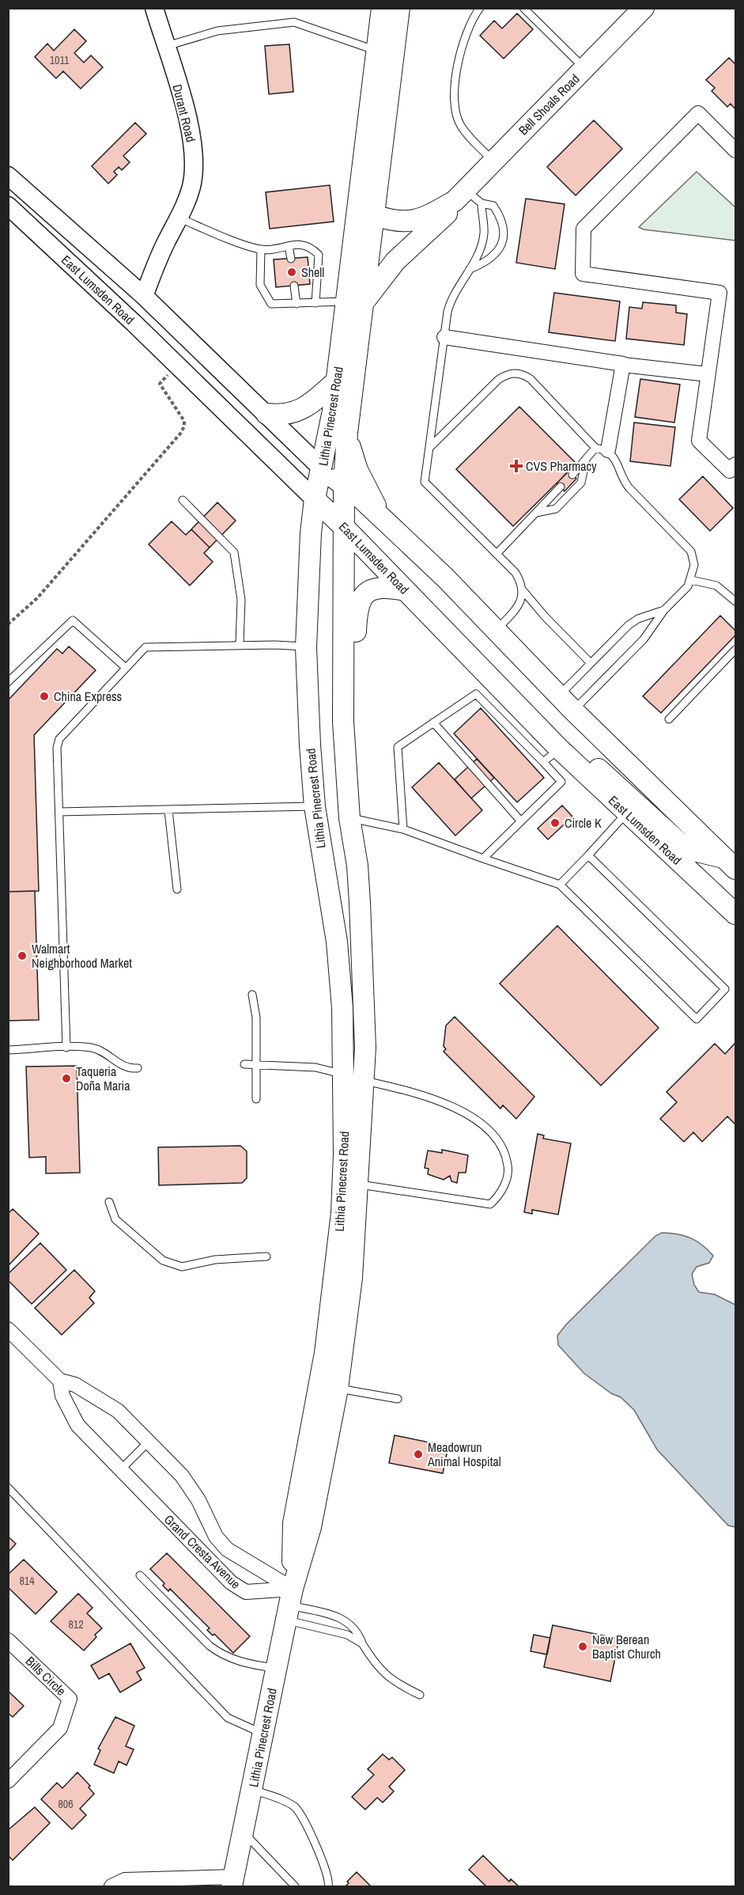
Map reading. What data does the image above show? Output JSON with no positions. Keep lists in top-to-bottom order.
{
  "streets": {
    "main road": ["Bell Shoals Road", "East Lumsden Road", "Lithia Pinecrest Road"],
    "street": ["Durant Road", "Grand Cresta Avenue", "Bills Circle"]
  },
  "crossings": [
    ["Durant Road", "East Lumsden Road"],
    ["East Lumsden Road", "Lithia Pinecrest Road"],
    ["Lithia Pinecrest Road", "Grand Cresta Avenue"]
  ],
  "places": {
    "other": [
      "Shell",
      "China Express",
      "Circle K",
      "Walmart Neighborhood Market",
      "Taqueria Doña Maria",
      "Meadowrun Animal Hospital",
      "New Berean Baptist Church"
    ],
    "health": ["CVS Pharmacy"]
  },
  "house_numbers": [
    "1011",
    "814",
    "812",
    "806"
  ]
}
